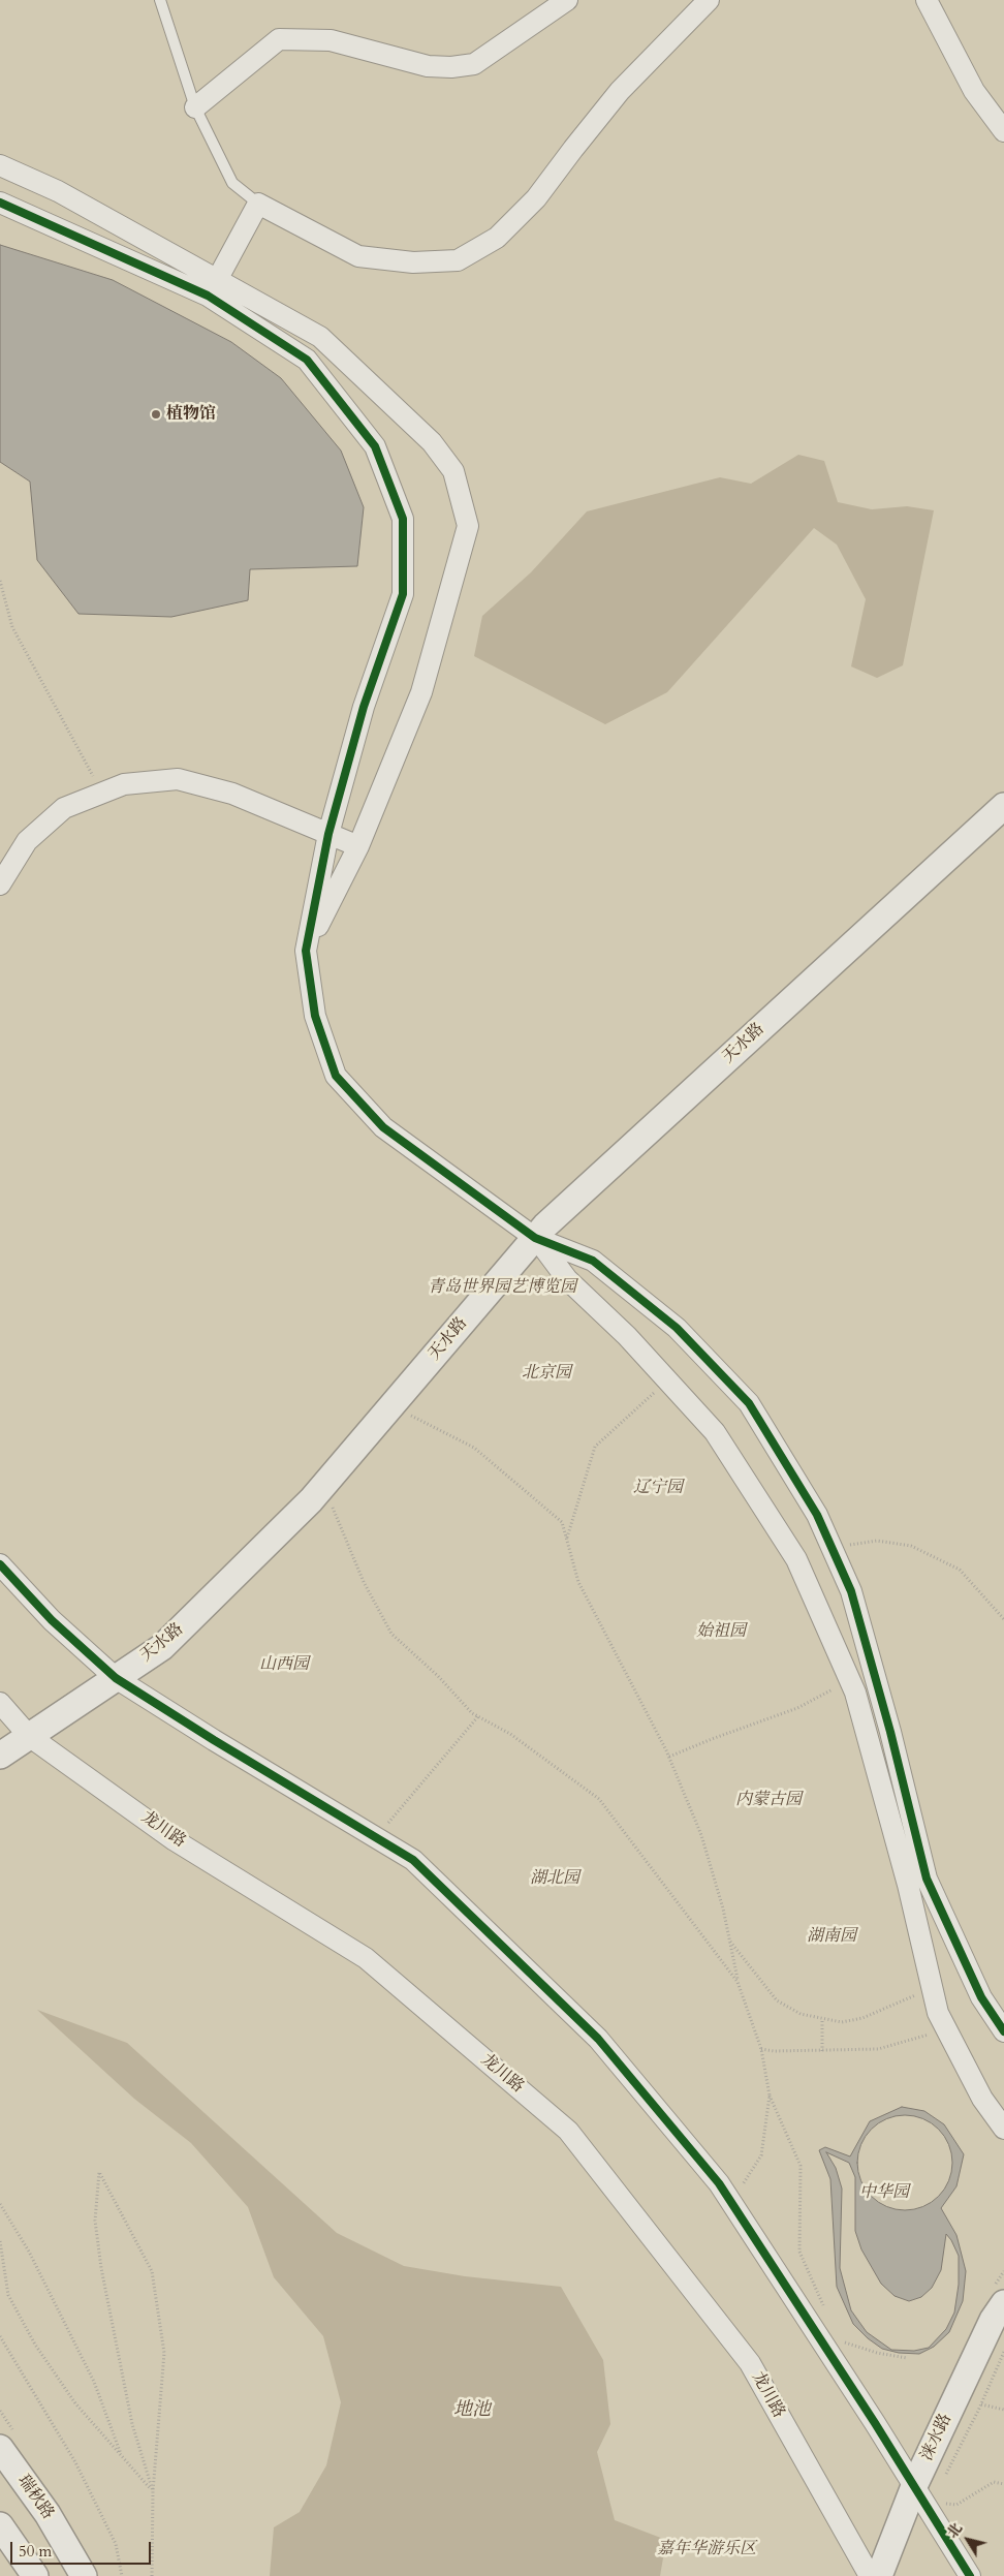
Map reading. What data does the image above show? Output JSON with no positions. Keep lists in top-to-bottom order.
{
  "streets": {
    "street": [
      "天水路",
      "龙川路",
      "涞水路",
      "瑞秋路"
    ]
  },
  "crossings": [
    ["天水路", "龙川路"]
  ],
  "water": ["地池"],
  "parks": [
    "青岛世界园艺博览园",
    "北京园",
    "辽宁园",
    "始祖园",
    "山西园",
    "内蒙古园",
    "湖北园",
    "湖南园",
    "中华园",
    "嘉年华游乐区"
  ],
  "places": ["植物馆"],
  "scale_bar": "50 m",
  "north": "top left"
}
